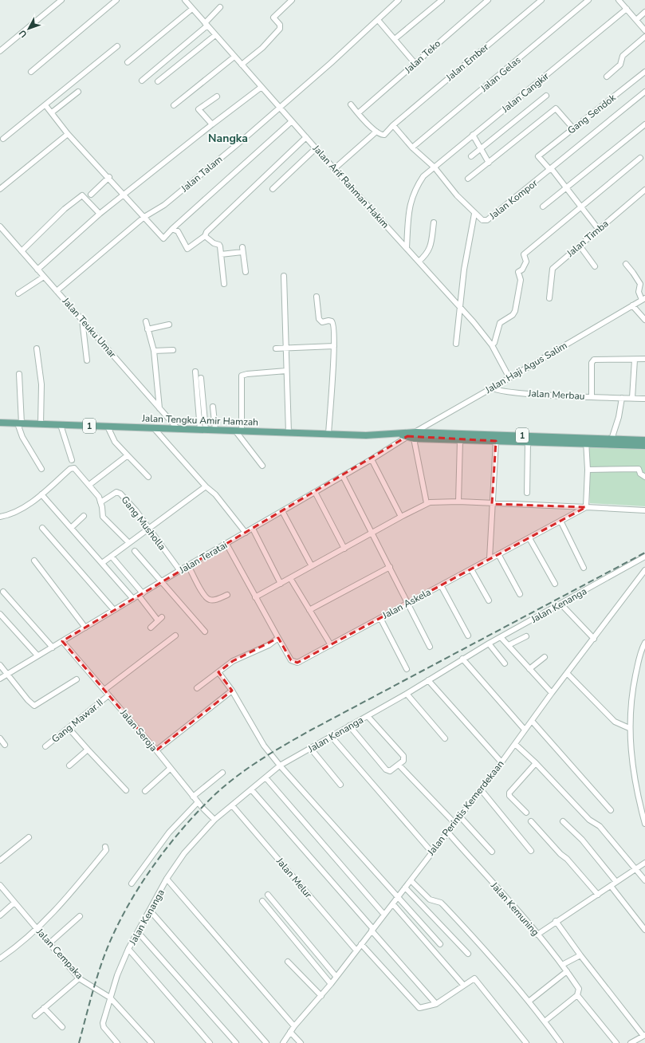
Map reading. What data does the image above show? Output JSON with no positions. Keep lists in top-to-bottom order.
{
  "streets": {
    "main road": ["Jalan Tengku Amir Hamzah", "1"],
    "street": [
      "Jalan Teko",
      "Jalan Ember",
      "Jalan Gelas",
      "Jalan Cangkir",
      "Gang Sendok",
      "Jalan Talam",
      "Jalan Arif Rahman Hakim",
      "Jalan Kompor",
      "Jalan Timba",
      "Jalan Teuku Umar",
      "Jalan Haji Agus Salim",
      "Jalan Merbau",
      "Gang Musholla",
      "Jalan Teratai",
      "Jalan Askela",
      "Jalan Kenanga",
      "Gang Mawar II",
      "Jalan Seroja",
      "Jalan Perintis Kemerdekaan",
      "Jalan Melur",
      "Jalan Kemuning",
      "Jalan Cempaka"
    ]
  },
  "crossings": [
    ["Jalan Ember", "Jalan Kompor"],
    ["Jalan Gelas", "Jalan Kompor"],
    ["Jalan Cangkir", "Jalan Arif Rahman Hakim"],
    ["Jalan Cangkir", "Jalan Kompor"],
    ["Gang Sendok", "Jalan Kompor"],
    ["Jalan Talam", "Jalan Arif Rahman Hakim"],
    ["Jalan Talam", "Jalan Teuku Umar"],
    ["Jalan Arif Rahman Hakim", "Jalan Haji Agus Salim"],
    ["Jalan Teuku Umar", "Jalan Tengku Amir Hamzah"],
    ["Jalan Haji Agus Salim", "Jalan Merbau"],
    ["Jalan Haji Agus Salim", "Jalan Tengku Amir Hamzah"],
    ["Jalan Tengku Amir Hamzah", "Jalan Teratai"],
    ["Gang Musholla", "Jalan Teratai"],
    ["Jalan Teratai", "Jalan Askela"],
    ["Jalan Teratai", "Jalan Seroja"],
    ["Jalan Kenanga", "Jalan Seroja"],
    ["Jalan Kenanga", "Jalan Melur"],
    ["Jalan Kenanga", "Jalan Cempaka"],
    ["Gang Mawar II", "Jalan Seroja"],
    ["Jalan Perintis Kemerdekaan", "Jalan Melur"],
    ["Jalan Perintis Kemerdekaan", "Jalan Kemuning"]
  ],
  "districts": ["Nangka"],
  "north": "bottom left"
}
